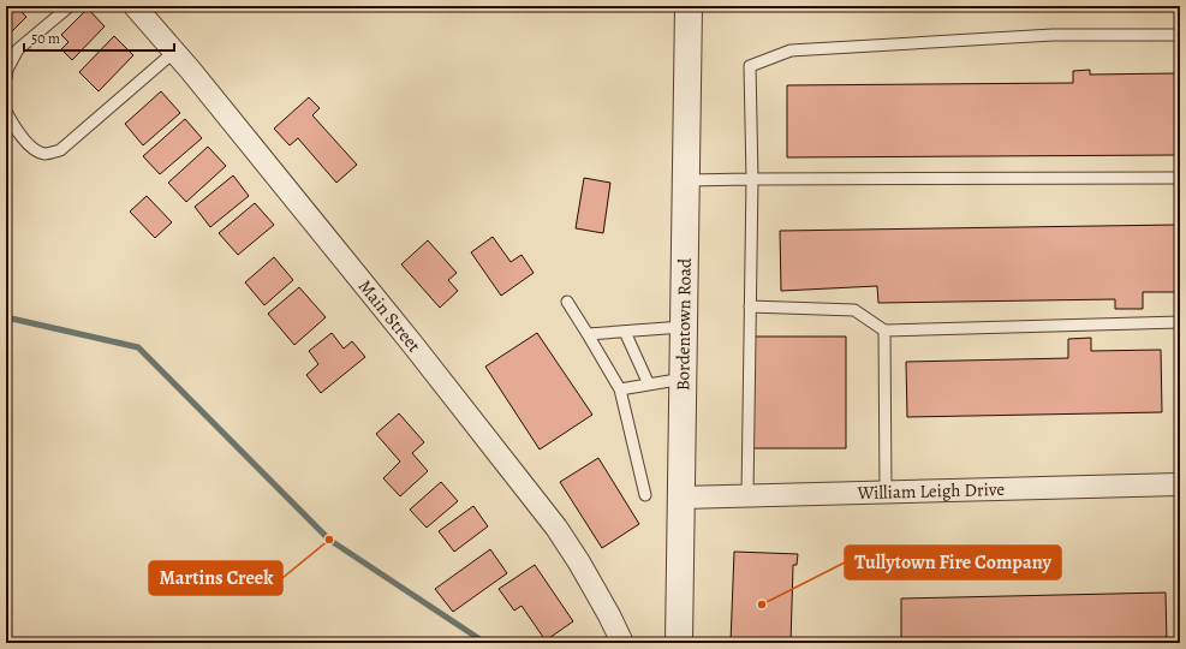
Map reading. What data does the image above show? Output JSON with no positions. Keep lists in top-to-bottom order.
{
  "streets": {
    "street": ["Main Street", "Bordentown Road", "William Leigh Drive"]
  },
  "crossings": [
    ["Bordentown Road", "William Leigh Drive"]
  ],
  "places": ["Martins Creek", "Tullytown Fire Company"],
  "scale_bar": "50 m"
}
